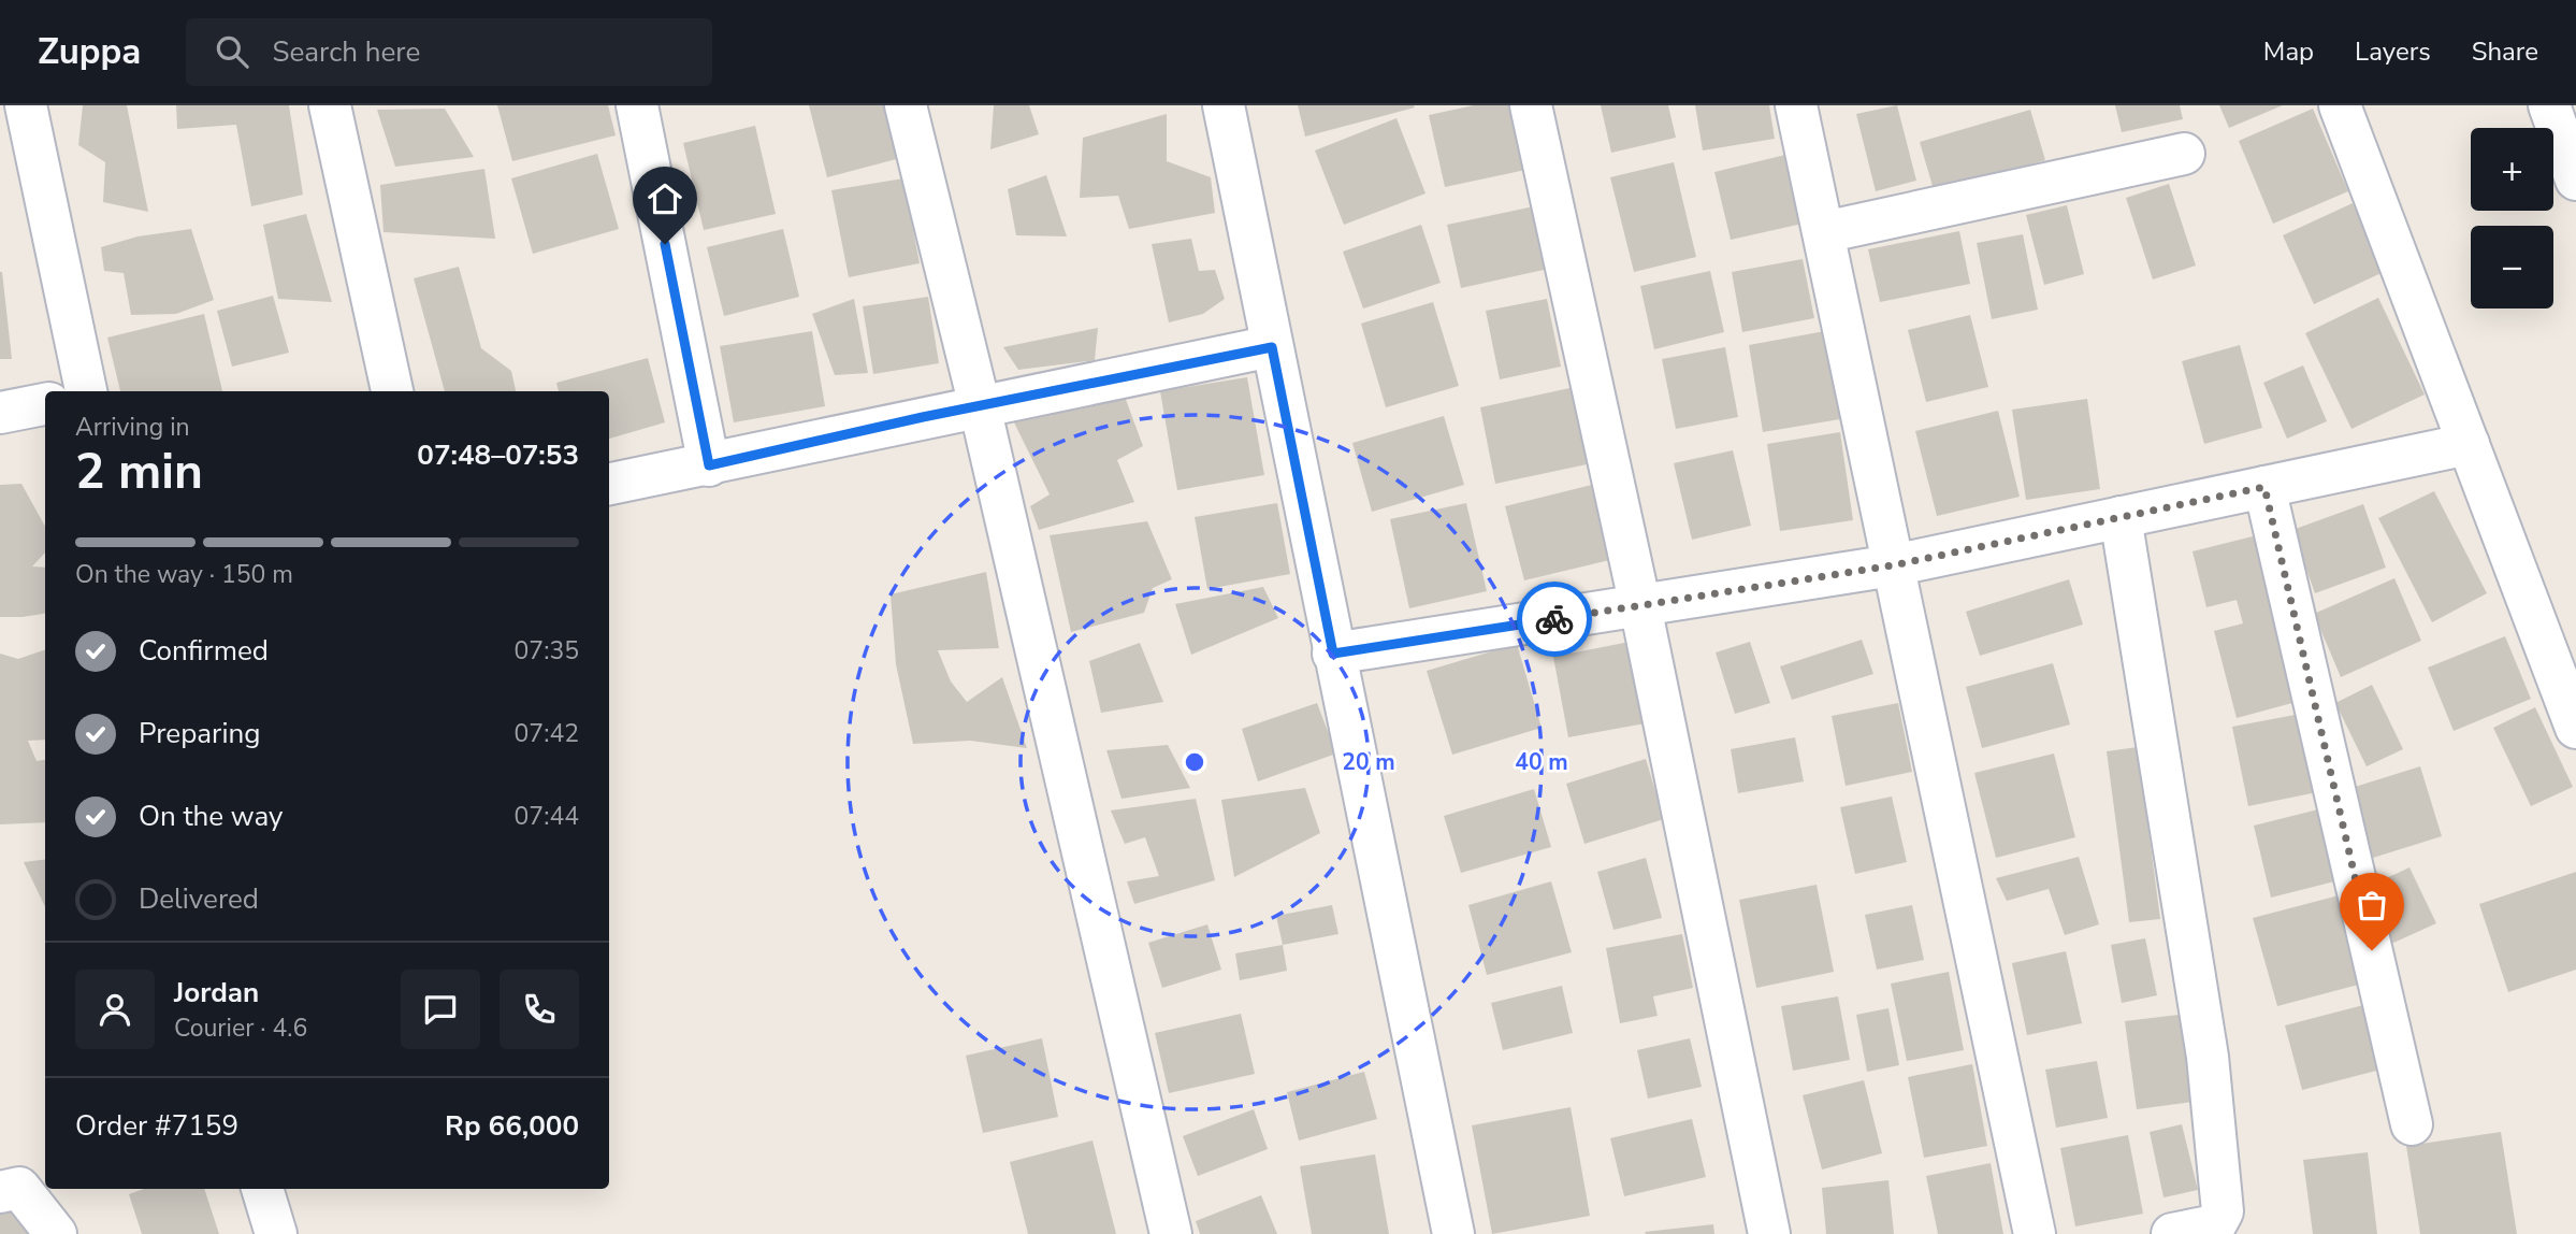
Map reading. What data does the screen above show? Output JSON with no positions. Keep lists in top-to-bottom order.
{
  "page": {
    "header": "Zuppa",
    "search": "Search here",
    "nav": ["Map", "Layers", "Share"],
    "map_buttons": ["+", "−"],
    "heading": ["2 min", "Arriving in", "07:48–07:53"],
    "panel": [
      "Jordan",
      "Courier · 4.6",
      "Order #7159",
      "Rp 66,000"
    ],
    "bar": "On the way · 150 m",
    "list": [
      ["Confirmed", "07:35"],
      ["Preparing", "07:42"],
      ["On the way", "07:44"],
      "Delivered"
    ]
  },
  "rings": ["20 m", "40 m"]
}
